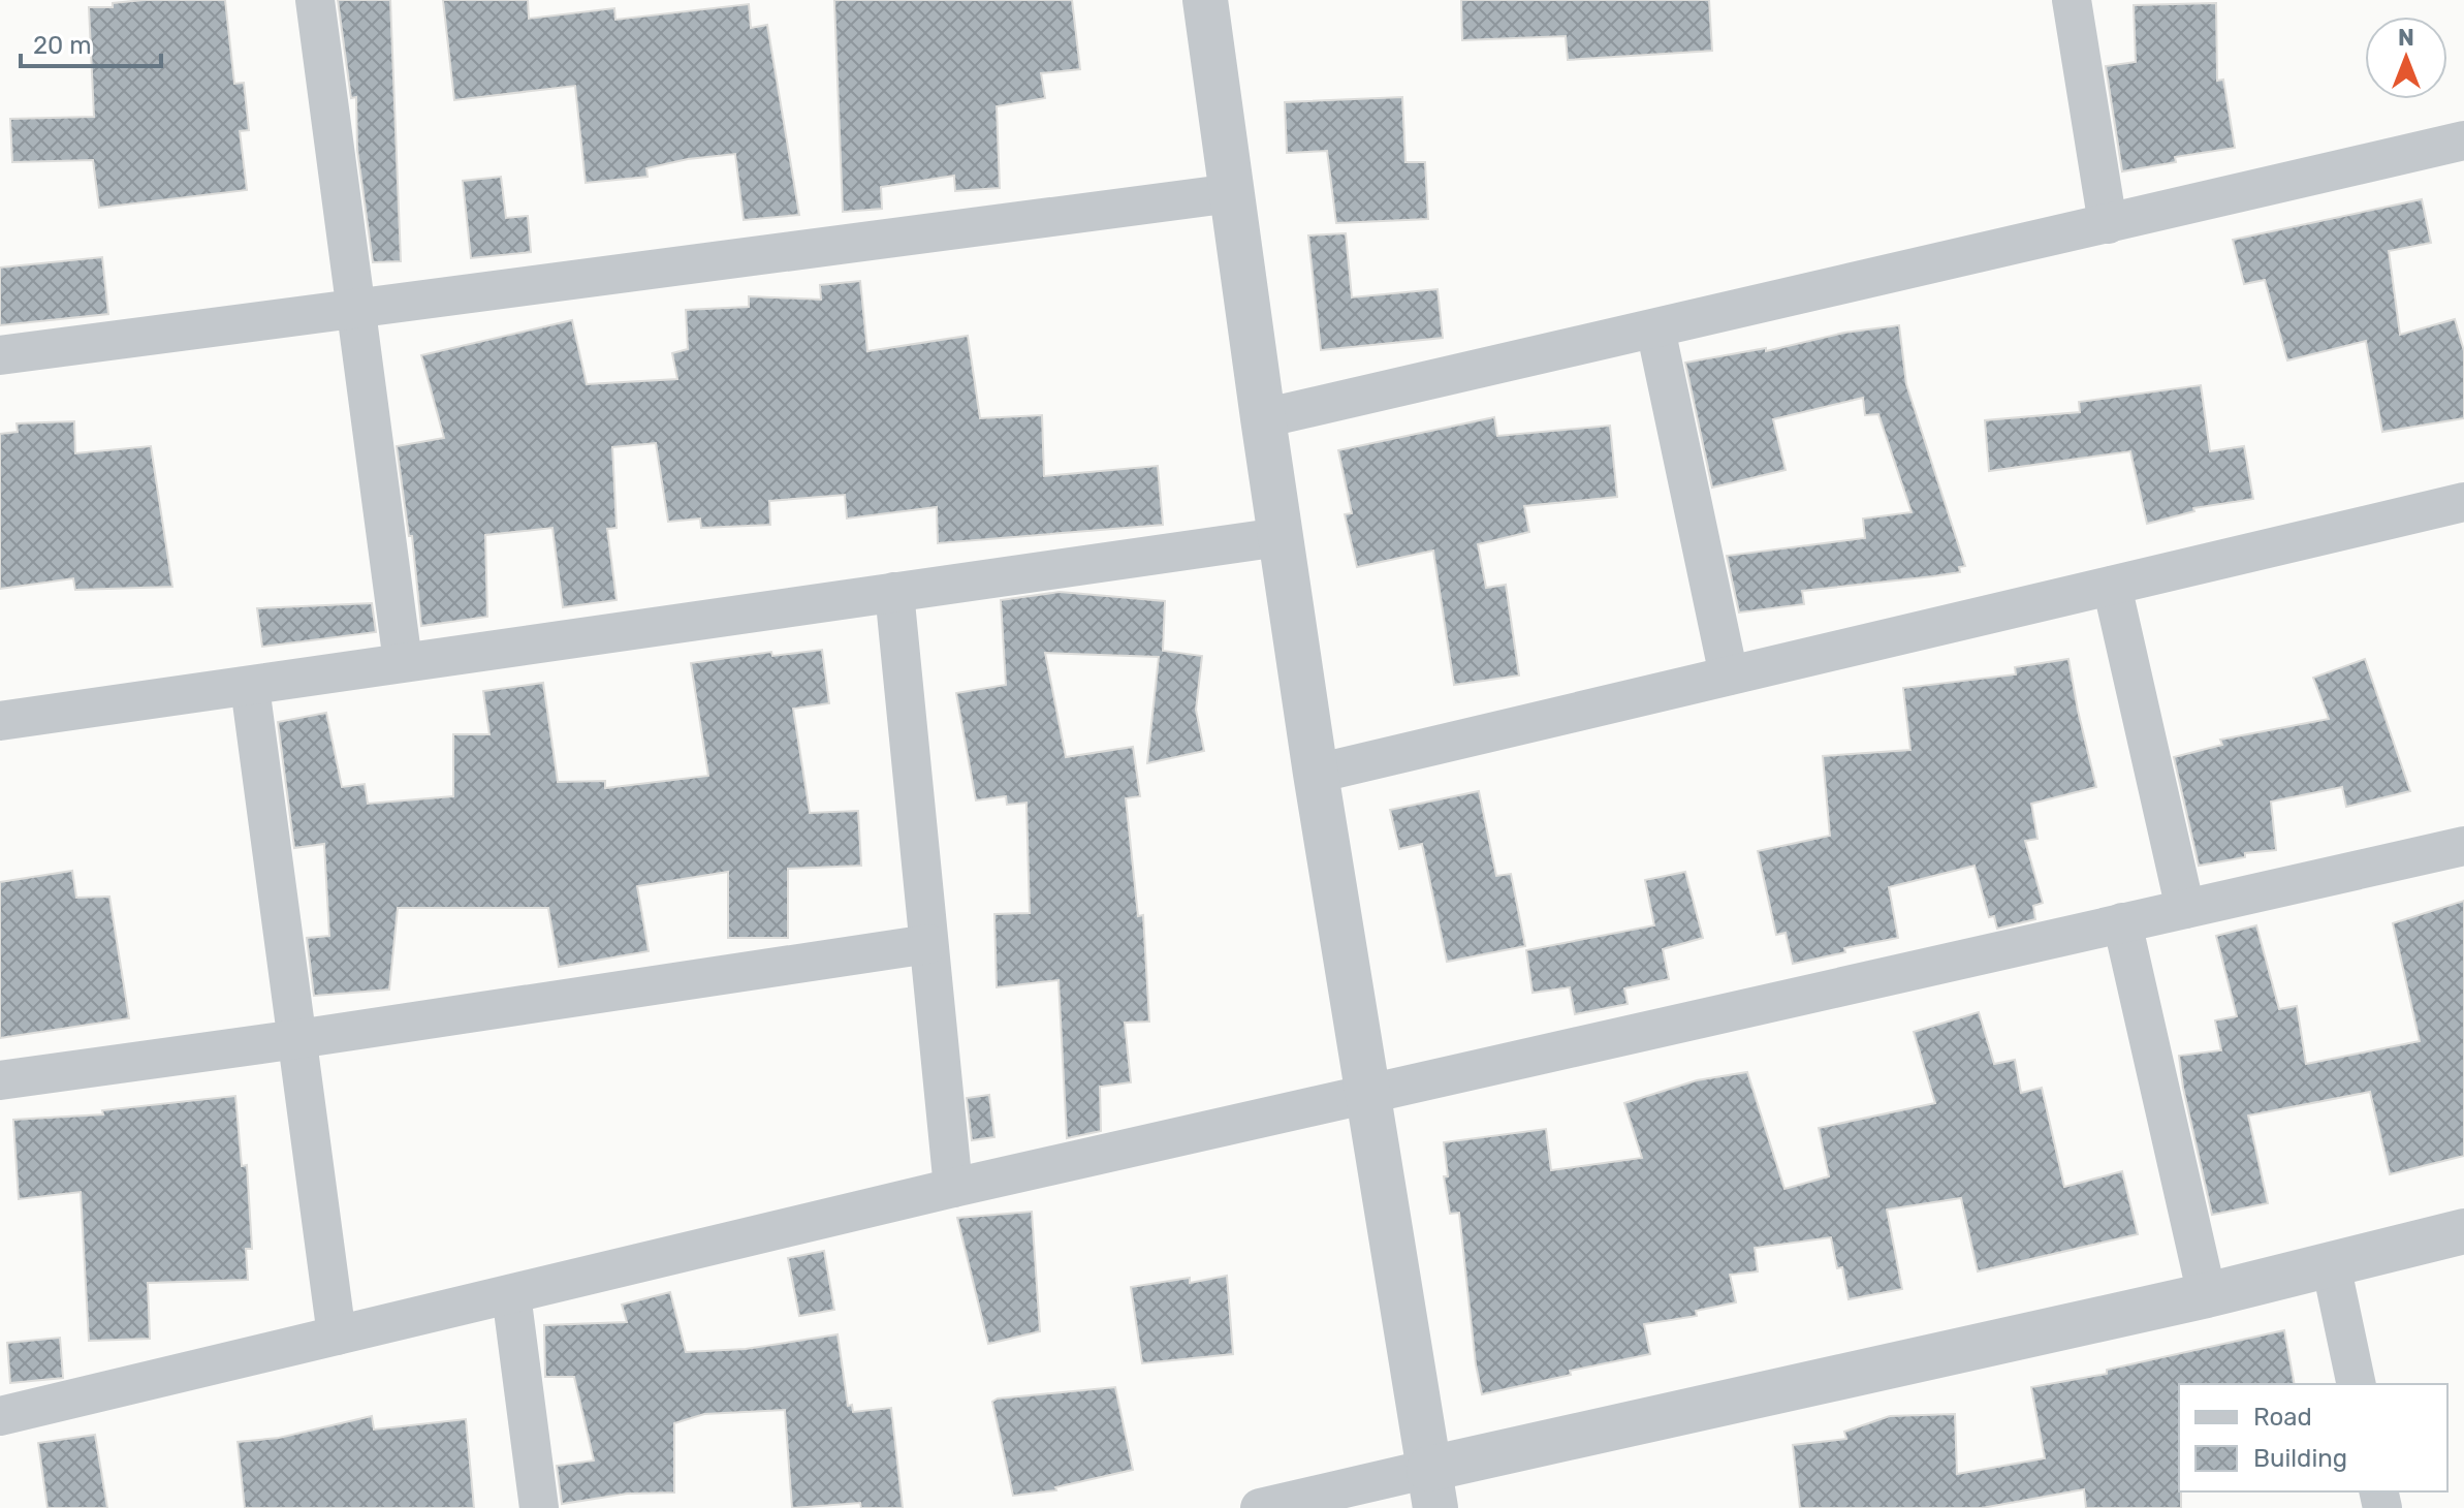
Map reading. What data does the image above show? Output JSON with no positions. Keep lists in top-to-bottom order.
{
  "legend": ["Road", "Building"],
  "scale_bar": "20 m",
  "north": "top"
}
